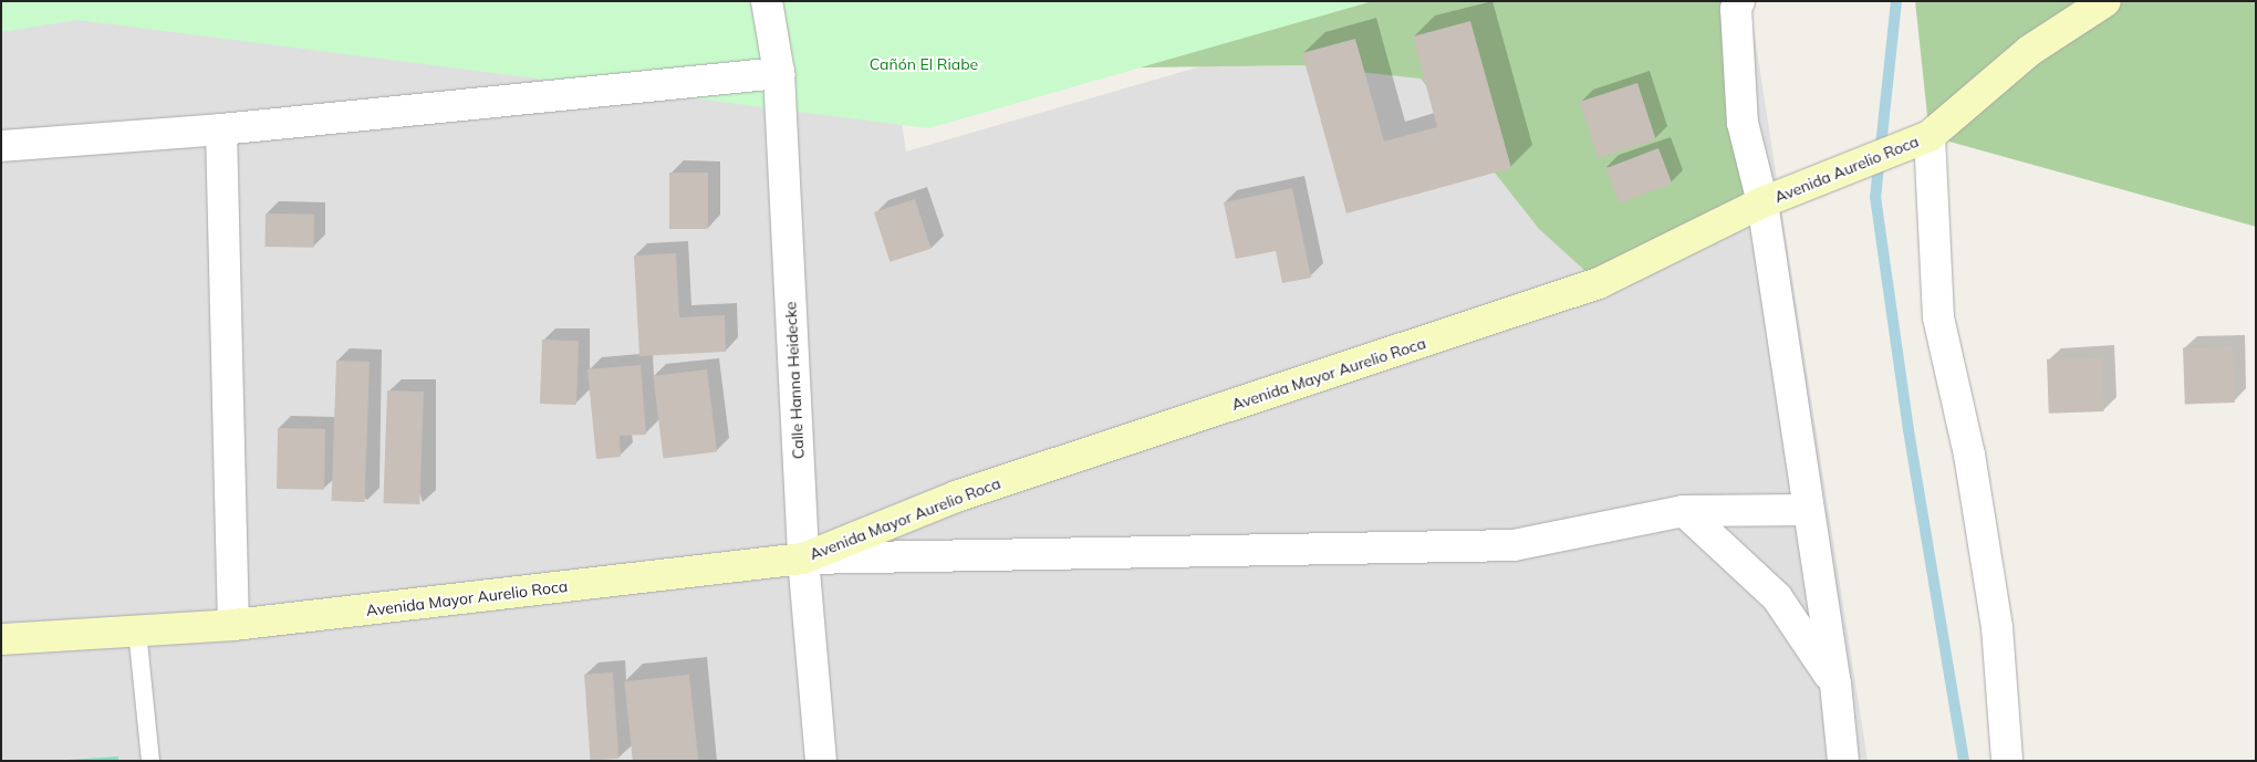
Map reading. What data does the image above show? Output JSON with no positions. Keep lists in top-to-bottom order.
{
  "streets": {
    "main road": ["Avenida Aurelio Roca", "Avenida Mayor Aurelio Roca"],
    "street": ["Calle Hanna Heidecke"]
  },
  "crossings": [
    ["Avenida Aurelio Roca", "Avenida Mayor Aurelio Roca"],
    ["Avenida Mayor Aurelio Roca", "Calle Hanna Heidecke"]
  ],
  "parks": ["Cañón El Riabe"]
}
